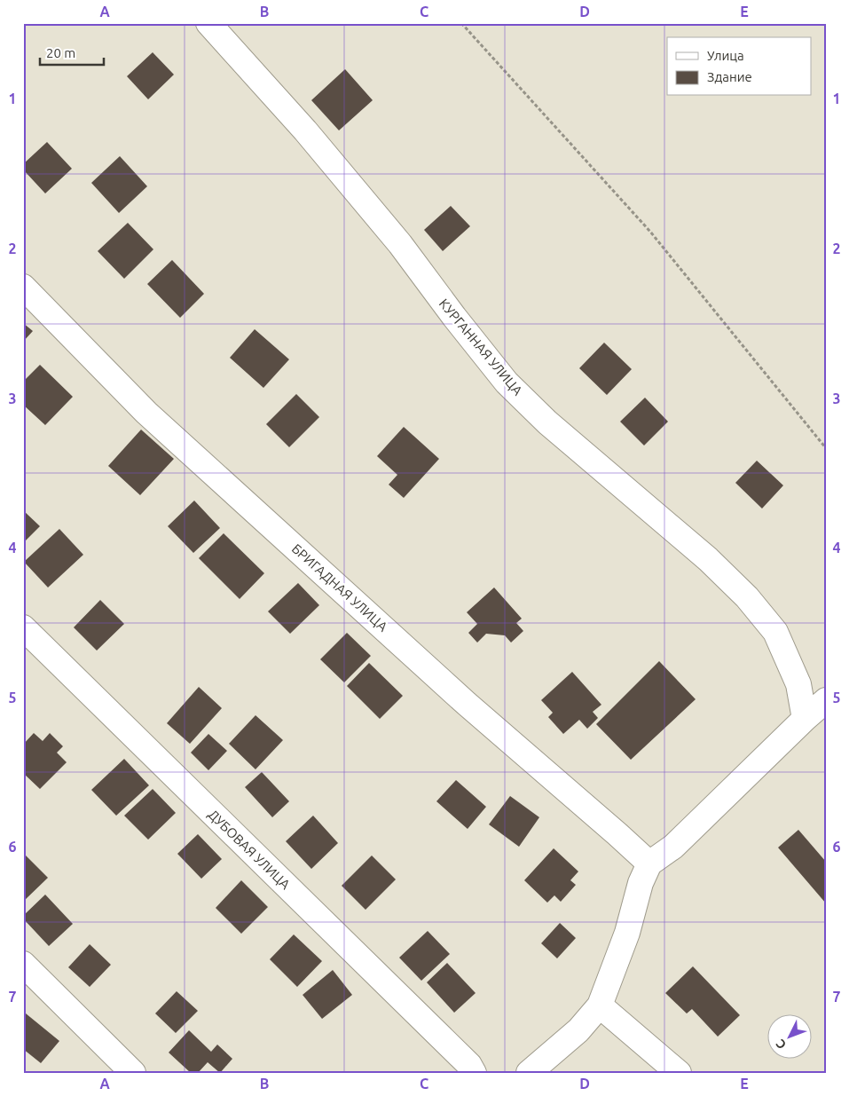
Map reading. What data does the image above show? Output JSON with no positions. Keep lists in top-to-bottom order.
{
  "streets": {
    "street": ["КУРГАННАЯ УЛИЦА", "БРИГАДНАЯ УЛИЦА", "ДУБОВАЯ УЛИЦА"]
  },
  "legend": ["Улица", "Здание"],
  "scale_bar": "20 m",
  "north": "bottom left",
  "grid": {
    "columns": [
      "A",
      "B",
      "C",
      "D",
      "E"
    ],
    "rows": [
      "1",
      "2",
      "3",
      "4",
      "5",
      "6",
      "7"
    ]
  }
}
